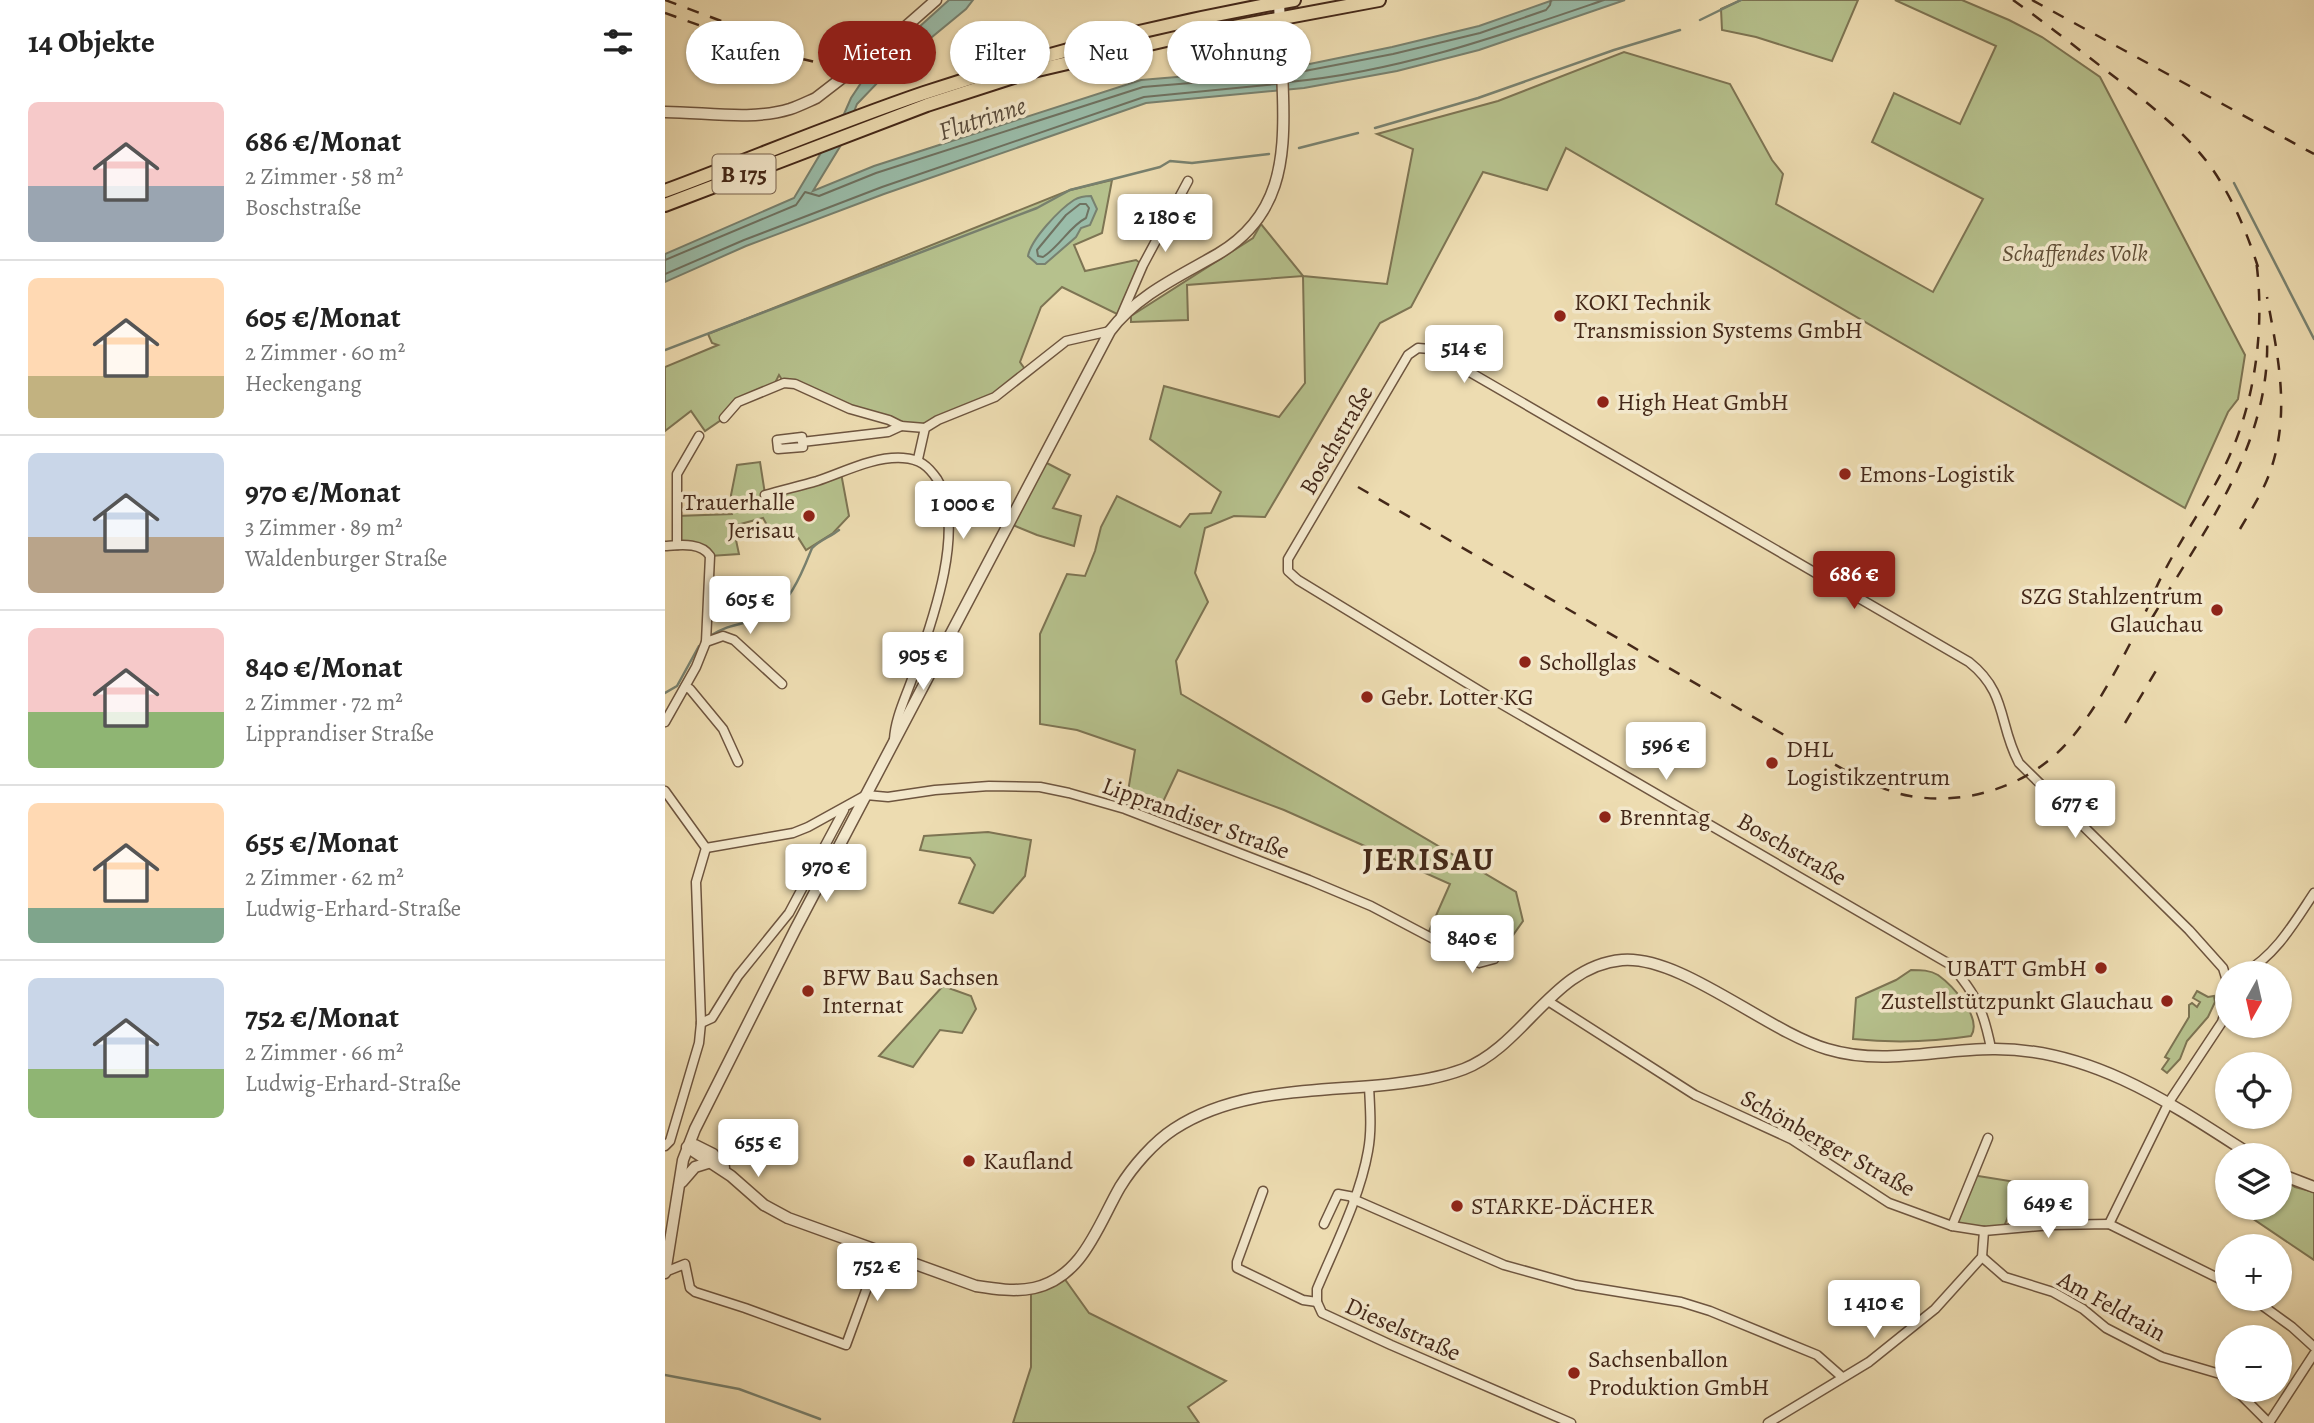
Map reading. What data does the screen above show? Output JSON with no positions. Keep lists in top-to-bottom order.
{
  "streets": {
    "main road": ["B 175"],
    "street": [
      "Boschstraße",
      "Lipprandiser Straße",
      "Schönberger Straße",
      "Am Feldrain",
      "Dieselstraße"
    ]
  },
  "districts": ["JERISAU"],
  "water": ["Flutrinne"],
  "parks": ["Schaffendes Volk"],
  "places": [
    "KOKI Technik Transmission Systems GmbH",
    "High Heat GmbH",
    "Emons-Logistik",
    "Trauerhalle Jerisau",
    "SZG Stahlzentrum Glauchau",
    "Schollglas",
    "Gebr. Lotter KG",
    "DHL Logistikzentrum",
    "Brenntag",
    "UBATT GmbH",
    "BFW Bau Sachsen Internat",
    "Zustellstützpunkt Glauchau",
    "Kaufland",
    "STARKE-DÄCHER",
    "Sachsenballon Produktion GmbH"
  ],
  "north": "bottom",
  "page": {
    "heading": "14 Objekte",
    "chip": [
      "Kaufen",
      "Mieten",
      "Filter",
      "Neu",
      "Wohnung"
    ],
    "list": [
      {
        "name": "686 €/Monat",
        "note": "2 Zimmer · 58 m² · Boschstraße"
      },
      {
        "name": "605 €/Monat",
        "note": "2 Zimmer · 60 m² · Heckengang"
      },
      {
        "name": "970 €/Monat",
        "note": "3 Zimmer · 89 m² · Waldenburger Straße"
      },
      {
        "name": "840 €/Monat",
        "note": "2 Zimmer · 72 m² · Lipprandiser Straße"
      },
      {
        "name": "655 €/Monat",
        "note": "2 Zimmer · 62 m² · Ludwig-Erhard-Straße"
      },
      {
        "name": "752 €/Monat",
        "note": "2 Zimmer · 66 m² · Ludwig-Erhard-Straße"
      }
    ],
    "price": [
      "2 180 €",
      "514 €",
      "1 000 €",
      "686 €",
      "605 €",
      "905 €",
      "596 €",
      "677 €",
      "970 €",
      "840 €",
      "655 €",
      "649 €",
      "752 €",
      "1 410 €"
    ],
    "map_buttons": ["+", "−"]
  }
}
